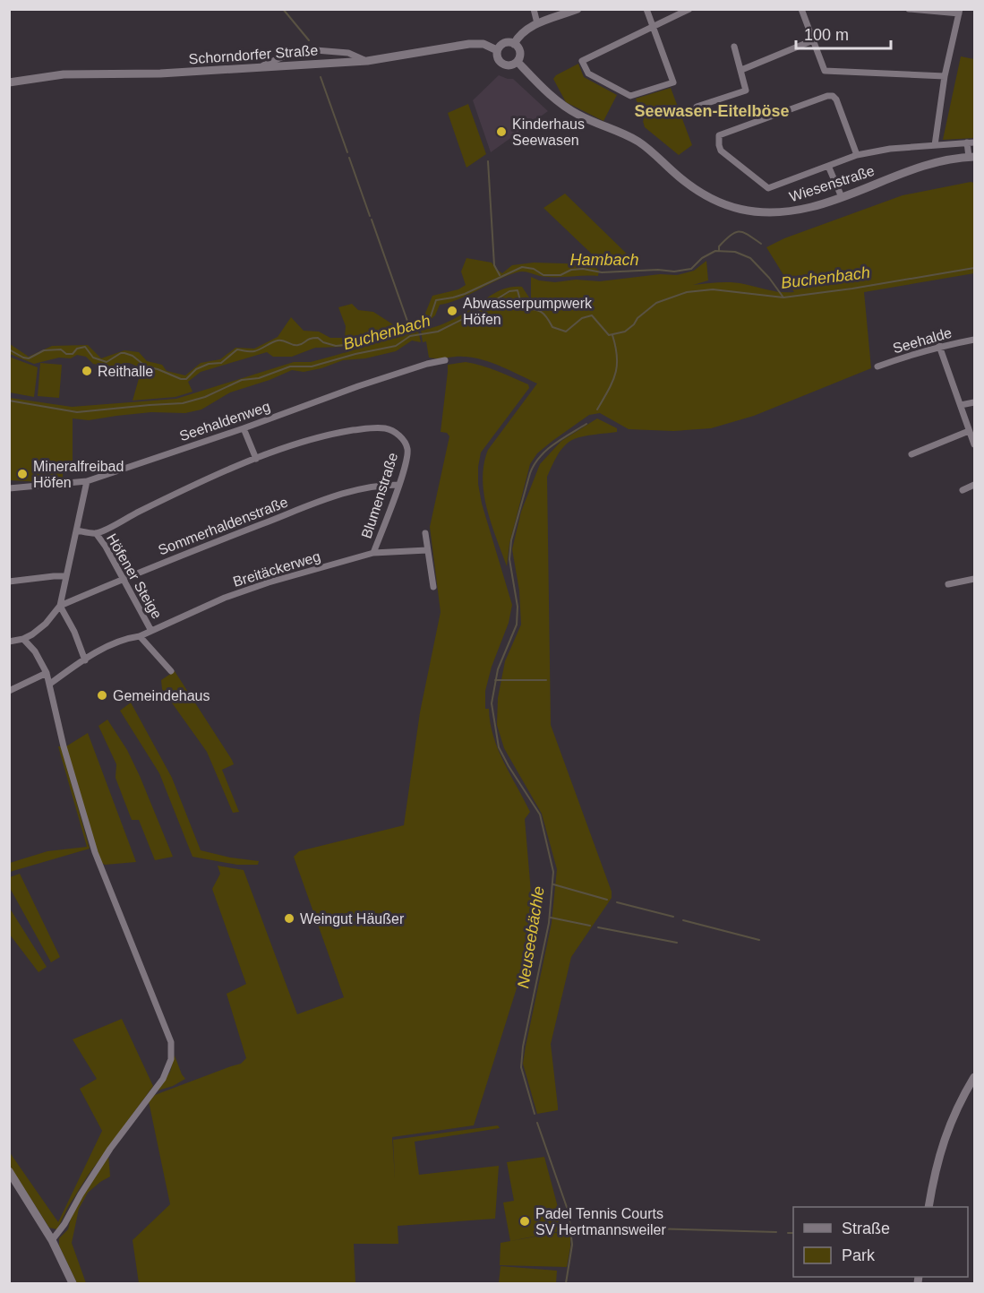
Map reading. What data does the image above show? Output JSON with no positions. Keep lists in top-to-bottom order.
{
  "streets": {
    "street": [
      "Schorndorfer Straße",
      "Wiesenstraße",
      "Seehalde",
      "Seehaldenweg",
      "Blumenstraße",
      "Sommerhaldenstraße",
      "Breitäckerweg",
      "Höfener Steige"
    ]
  },
  "crossings": [
    ["Schorndorfer Straße", "Wiesenstraße"],
    ["Blumenstraße", "Sommerhaldenstraße"],
    ["Blumenstraße", "Breitäckerweg"],
    ["Blumenstraße", "Höfener Steige"],
    ["Sommerhaldenstraße", "Höfener Steige"],
    ["Breitäckerweg", "Höfener Steige"]
  ],
  "districts": ["Seewasen-Eitelböse"],
  "water": ["Hambach", "Buchenbach", "Neuseebächle"],
  "places": [
    "Kinderhaus Seewasen",
    "Abwasserpumpwerk Höfen",
    "Reithalle",
    "Mineralfreibad Höfen",
    "Gemeindehaus",
    "Weingut Häußer",
    "Padel Tennis Courts SV Hertmannsweiler"
  ],
  "legend": ["Straße", "Park"],
  "scale_bar": "100 m"
}
